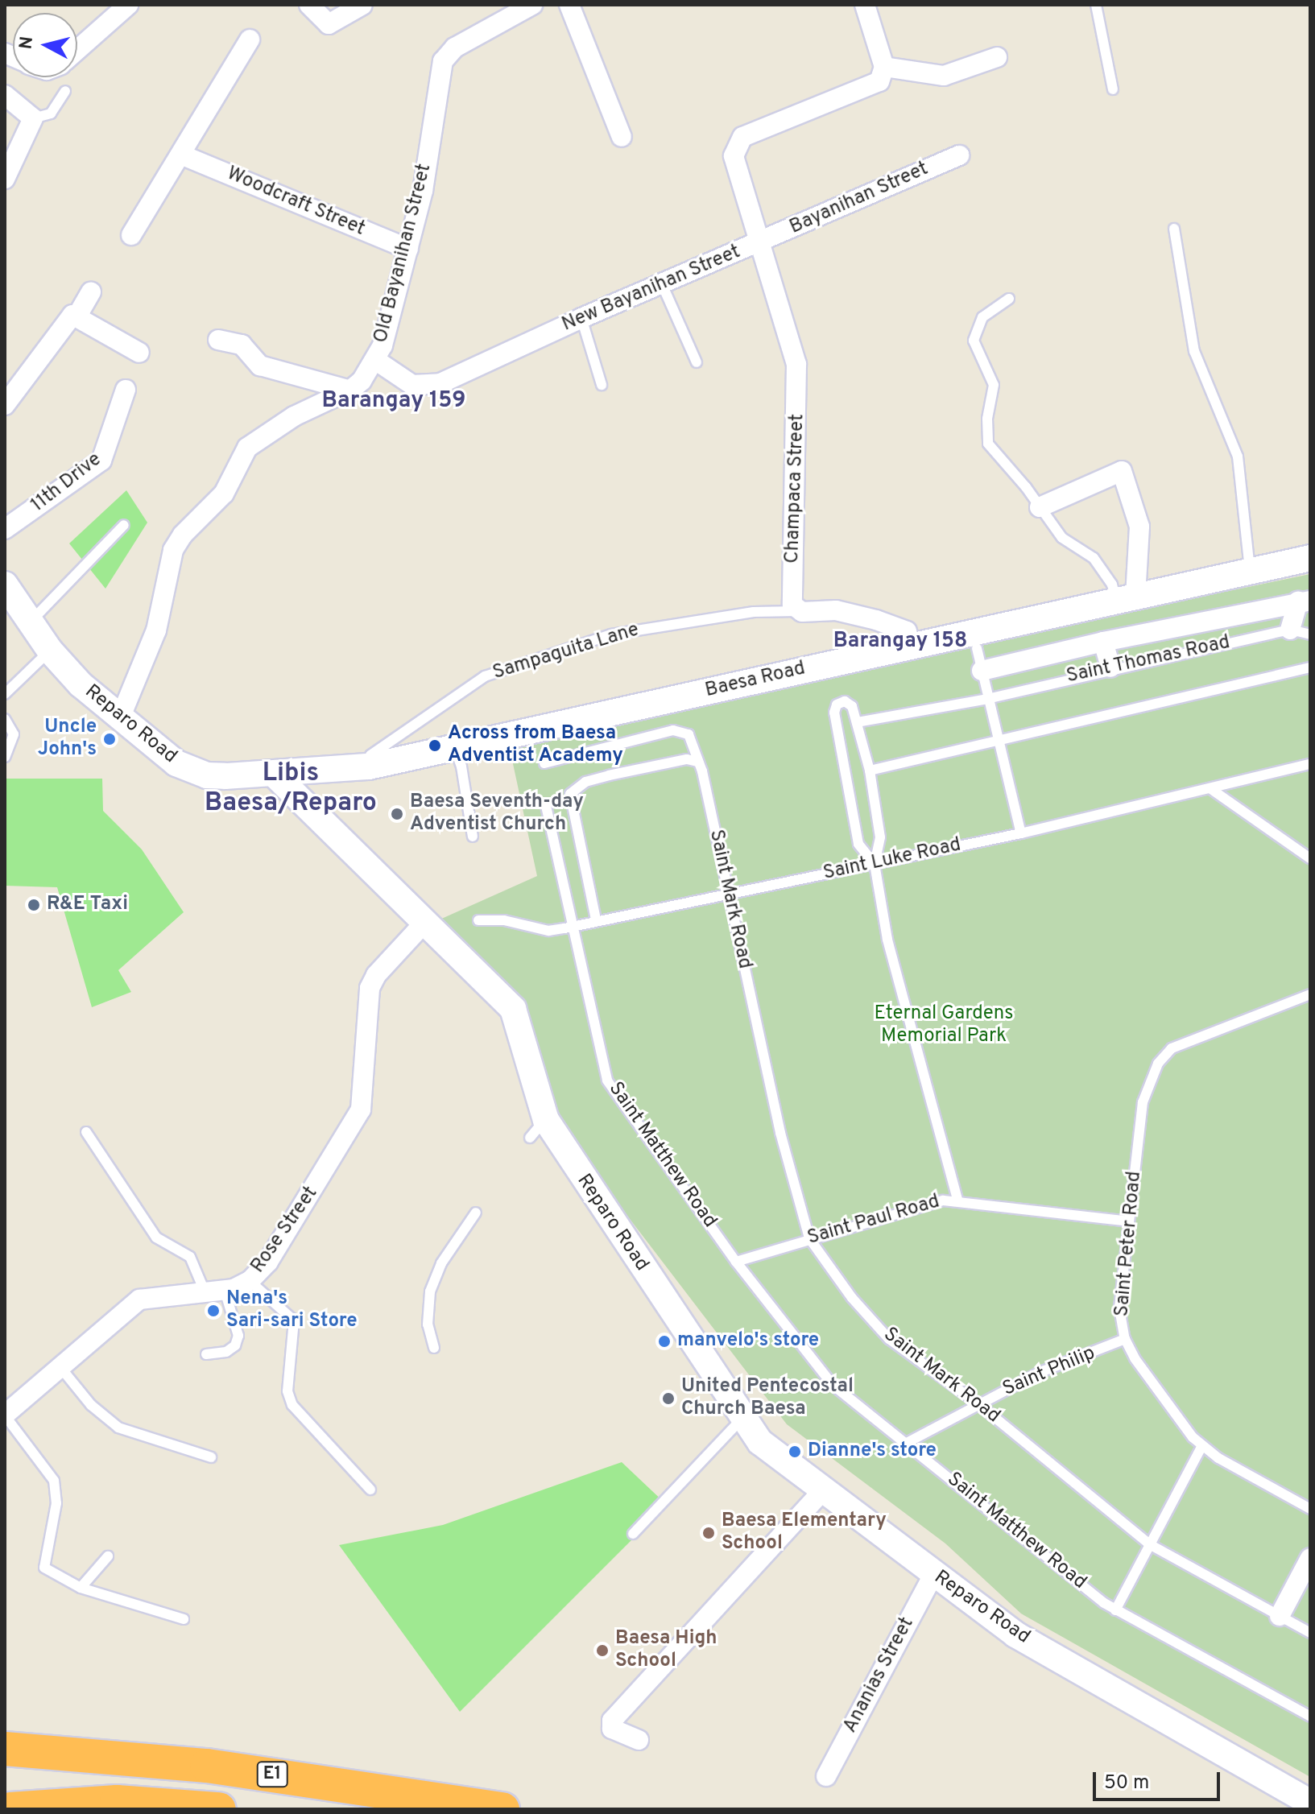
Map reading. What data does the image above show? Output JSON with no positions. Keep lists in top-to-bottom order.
{
  "streets": {
    "highway": ["E1"],
    "street": [
      "Bayanihan Street",
      "Woodcraft Street",
      "Old Bayanihan Street",
      "New Bayanihan Street",
      "11th Drive",
      "Champaca Street",
      "Baesa Road",
      "Reparo Road",
      "Rose Street",
      "Ananias Street"
    ],
    "lane": [
      "Sampaguita Lane",
      "Saint Thomas Road",
      "Saint Luke Road",
      "Saint Mark Road",
      "Saint Matthew Road",
      "Saint Paul Road",
      "Saint Peter Road",
      "Saint Philip"
    ]
  },
  "crossings": [
    ["Bayanihan Street", "New Bayanihan Street"],
    ["Bayanihan Street", "Champaca Street"],
    ["Woodcraft Street", "Old Bayanihan Street"],
    ["Old Bayanihan Street", "New Bayanihan Street"],
    ["Old Bayanihan Street", "Reparo Road"],
    ["New Bayanihan Street", "Champaca Street"],
    ["Champaca Street", "Sampaguita Lane"],
    ["Sampaguita Lane", "Baesa Road"],
    ["Baesa Road", "Reparo Road"],
    ["Reparo Road", "Rose Street"],
    ["Reparo Road", "Ananias Street"],
    ["Saint Luke Road", "Saint Mark Road"],
    ["Saint Luke Road", "Saint Matthew Road"],
    ["Saint Mark Road", "Saint Paul Road"],
    ["Saint Mark Road", "Saint Philip"],
    ["Saint Matthew Road", "Saint Paul Road"],
    ["Saint Matthew Road", "Saint Philip"],
    ["Saint Paul Road", "Saint Peter Road"],
    ["Saint Peter Road", "Saint Philip"]
  ],
  "districts": ["Barangay 159", "Barangay 158", "Libis Baesa/Reparo"],
  "parks": ["Eternal Gardens Memorial Park"],
  "places": [
    "Uncle John's",
    "Across from Baesa Adventist Academy",
    "Baesa Seventh-day Adventist Church",
    "R&E Taxi",
    "Nena's Sari-sari Store",
    "manvelo's store",
    "United Pentecostal Church Baesa",
    "Dianne's store",
    "Baesa Elementary School",
    "Baesa High School"
  ],
  "scale_bar": "50 m",
  "north": "left"
}
